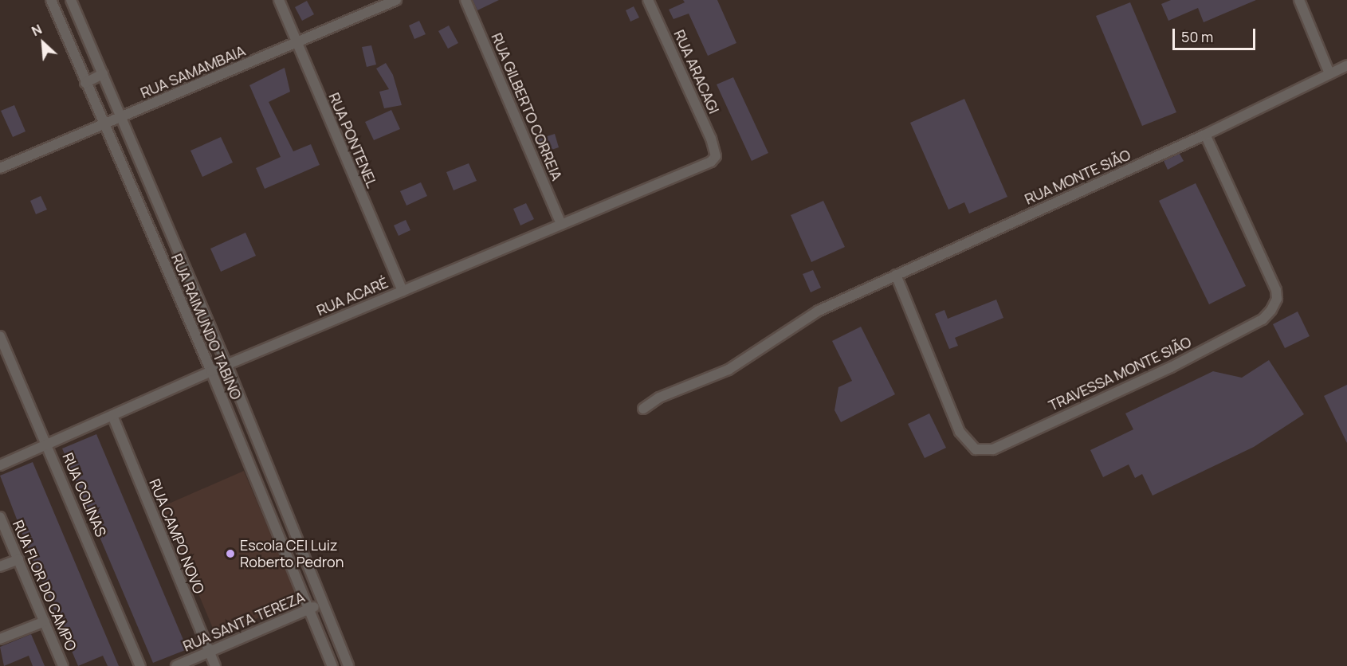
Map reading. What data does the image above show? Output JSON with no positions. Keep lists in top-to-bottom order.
{
  "streets": {
    "street": [
      "RUA SAMAMBAIA",
      "RUA ARACAGI",
      "RUA GILBERTO CORREIA",
      "RUA PONTENEL",
      "RUA MONTE SIÃO",
      "RUA ACARÉ",
      "RUA RAIMUNDO TABINO",
      "TRAVESSA MONTE SIÃO",
      "RUA COLINAS",
      "RUA CAMPO NOVO",
      "RUA FLOR DO CAMPO",
      "RUA SANTA TEREZA"
    ]
  },
  "crossings": [
    ["RUA SAMAMBAIA", "RUA PONTENEL"],
    ["RUA SAMAMBAIA", "RUA RAIMUNDO TABINO"],
    ["RUA ARACAGI", "RUA ACARÉ"],
    ["RUA GILBERTO CORREIA", "RUA ACARÉ"],
    ["RUA PONTENEL", "RUA ACARÉ"],
    ["RUA MONTE SIÃO", "TRAVESSA MONTE SIÃO"],
    ["RUA ACARÉ", "RUA RAIMUNDO TABINO"],
    ["RUA ACARÉ", "RUA COLINAS"],
    ["RUA ACARÉ", "RUA CAMPO NOVO"],
    ["RUA RAIMUNDO TABINO", "RUA SANTA TEREZA"],
    ["RUA CAMPO NOVO", "RUA SANTA TEREZA"]
  ],
  "places": ["Escola CEI Luiz Roberto Pedron"],
  "scale_bar": "50 m",
  "north": "top left"
}
